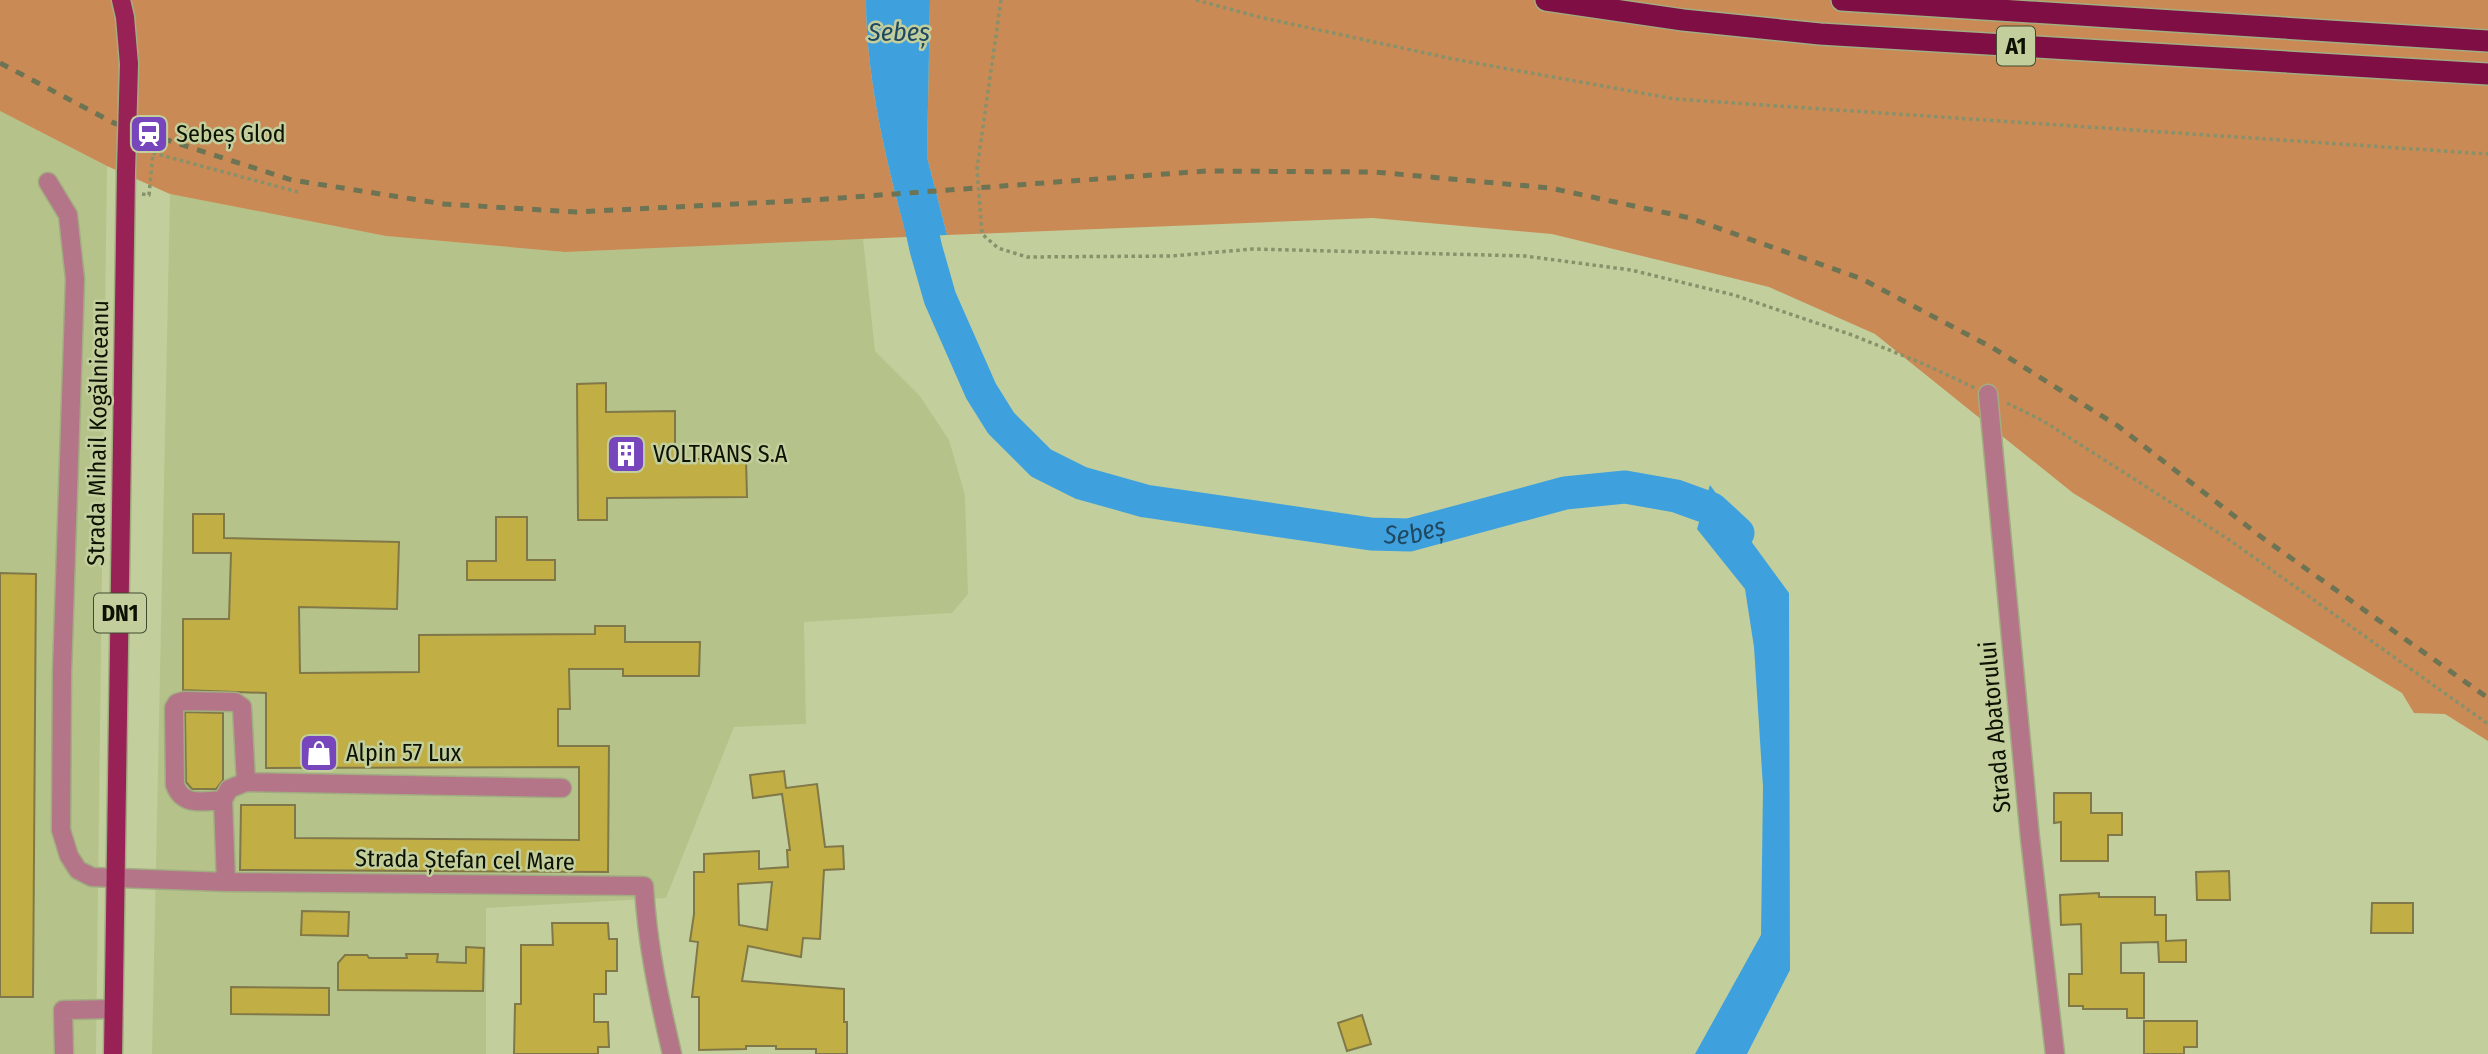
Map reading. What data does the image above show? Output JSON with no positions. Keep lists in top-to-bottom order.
{
  "streets": {
    "highway": ["A1"],
    "main road": ["Strada Mihail Kogălniceanu", "DN1"],
    "street": ["Strada Abatorului", "Strada Ștefan cel Mare"]
  },
  "crossings": [
    ["Strada Mihail Kogălniceanu", "Strada Ștefan cel Mare"]
  ],
  "water": ["Sebeș"],
  "places": {
    "station": ["Sebeș Glod"],
    "building": ["VOLTRANS S.A"],
    "shop": ["Alpin 57 Lux"]
  }
}
